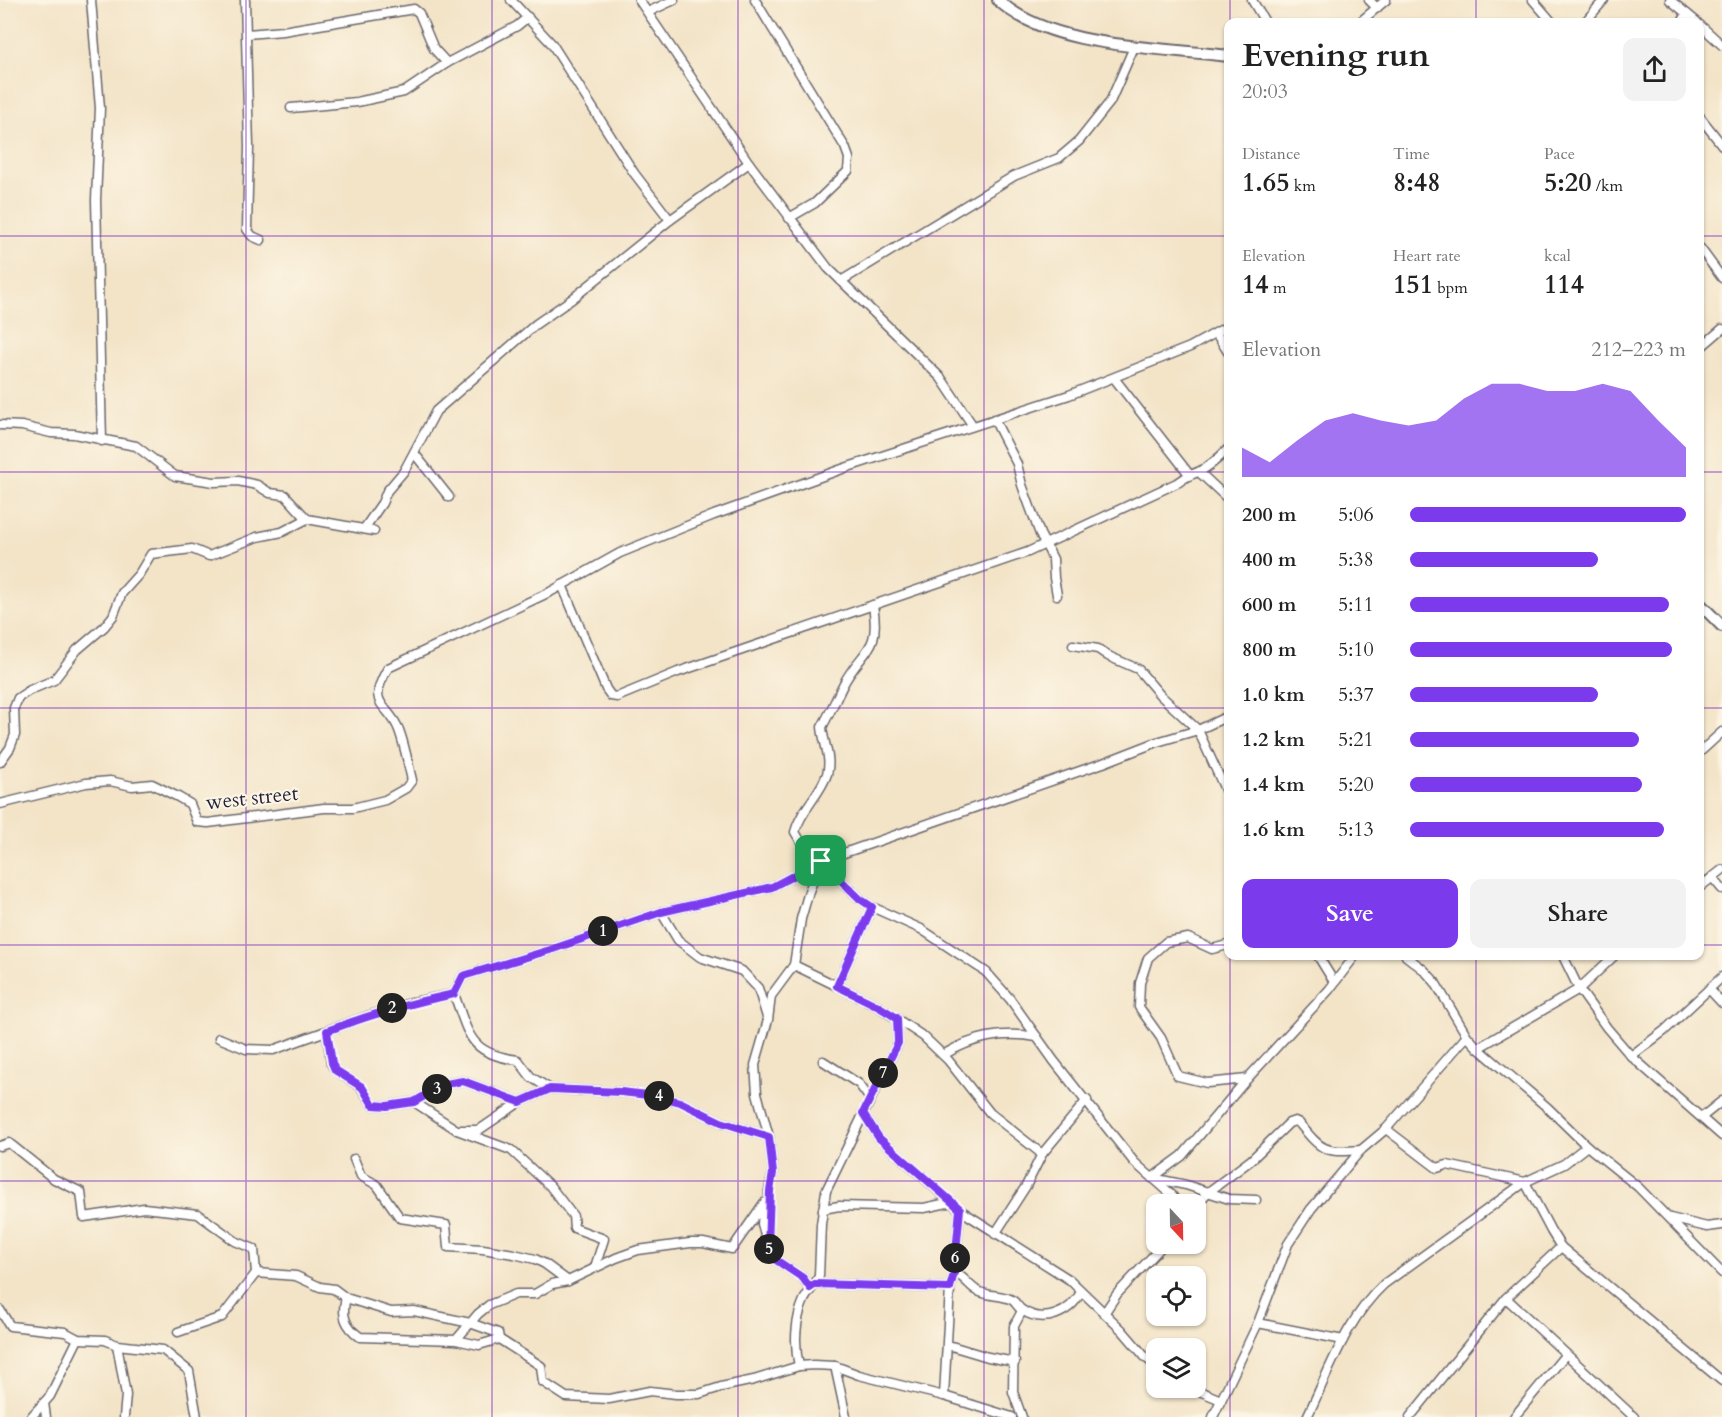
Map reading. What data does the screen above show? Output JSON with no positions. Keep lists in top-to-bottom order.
{
  "streets": {
    "street": ["west street"]
  },
  "north": "bottom",
  "page": {
    "heading": ["Evening run", "20:03"],
    "stats": [
      ["Distance", "1.65 km"],
      ["Time", "8:48"],
      ["Pace", "5:20 /km"],
      ["Elevation", "14 m"],
      ["Heart rate", "151 bpm"],
      ["kcal", "114"]
    ],
    "chart": ["Elevation", "212–223 m"],
    "list": [
      {
        "name": "200 m",
        "note": "5:06"
      },
      {
        "name": "400 m",
        "note": "5:38"
      },
      {
        "name": "600 m",
        "note": "5:11"
      },
      {
        "name": "800 m",
        "note": "5:10"
      },
      {
        "name": "1.0 km",
        "note": "5:37"
      },
      {
        "name": "1.2 km",
        "note": "5:21"
      },
      {
        "name": "1.4 km",
        "note": "5:20"
      },
      {
        "name": "1.6 km",
        "note": "5:13"
      }
    ],
    "buttons": ["Save", "Share"],
    "pins": [
      "1",
      "2",
      "7",
      "3",
      "4",
      "5",
      "6"
    ]
  }
}
